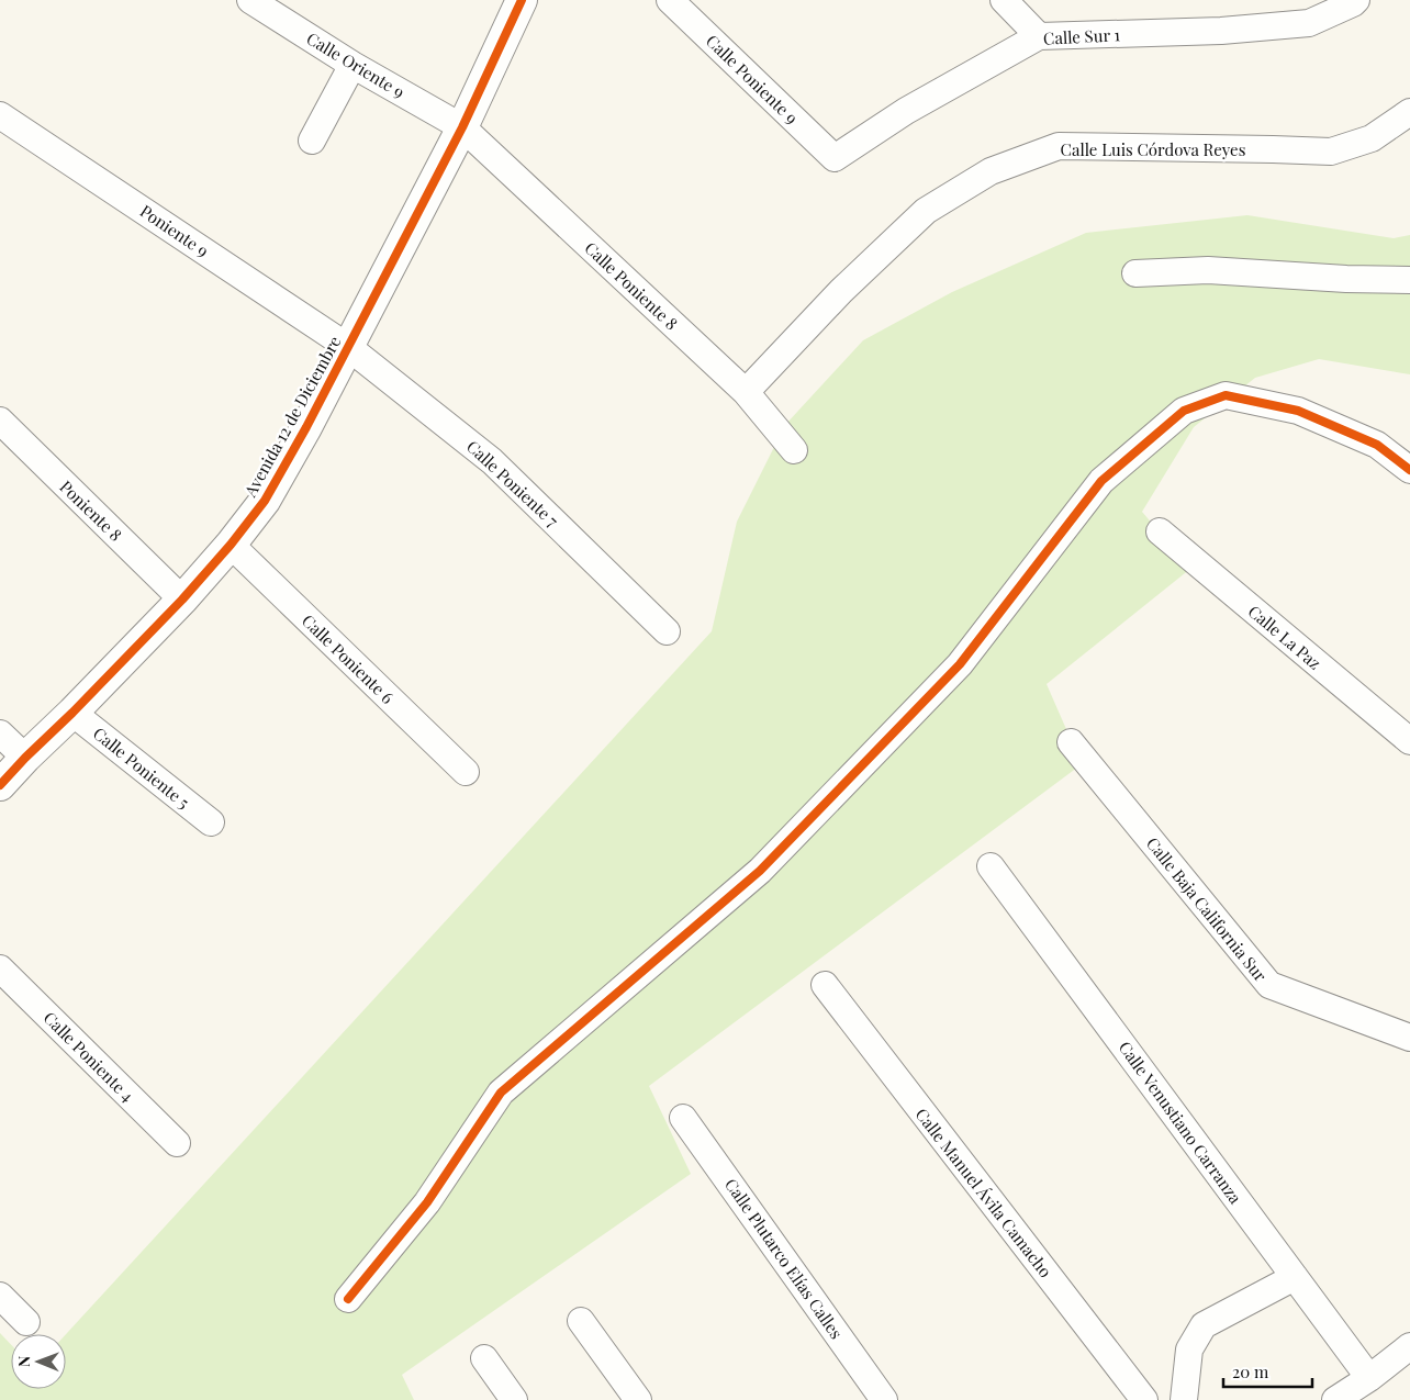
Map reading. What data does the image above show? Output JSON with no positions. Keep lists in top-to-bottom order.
{
  "streets": {
    "street": [
      "Calle Sur 1",
      "Calle Oriente 9",
      "Calle Poniente 9",
      "Calle Luis Córdova Reyes",
      "Poniente 9",
      "Calle Poniente 8",
      "Avenida 12 de Diciembre",
      "Calle Poniente 7",
      "Poniente 8",
      "Calle La Paz",
      "Calle Poniente 6",
      "Calle Poniente 5",
      "Calle Baja California Sur",
      "Calle Poniente 4",
      "Calle Venustiano Carranza",
      "Calle Manuel Ávila Camacho",
      "Calle Plutarco Elías Calles"
    ]
  },
  "crossings": [
    ["Calle Sur 1", "Calle Poniente 9"],
    ["Calle Oriente 9", "Calle Poniente 8"],
    ["Calle Oriente 9", "Avenida 12 de Diciembre"],
    ["Calle Luis Córdova Reyes", "Calle Poniente 8"],
    ["Poniente 9", "Avenida 12 de Diciembre"],
    ["Poniente 9", "Calle Poniente 7"],
    ["Calle Poniente 8", "Avenida 12 de Diciembre"],
    ["Avenida 12 de Diciembre", "Calle Poniente 7"],
    ["Avenida 12 de Diciembre", "Poniente 8"],
    ["Avenida 12 de Diciembre", "Calle Poniente 6"],
    ["Avenida 12 de Diciembre", "Calle Poniente 5"]
  ],
  "scale_bar": "20 m",
  "north": "left"
}
